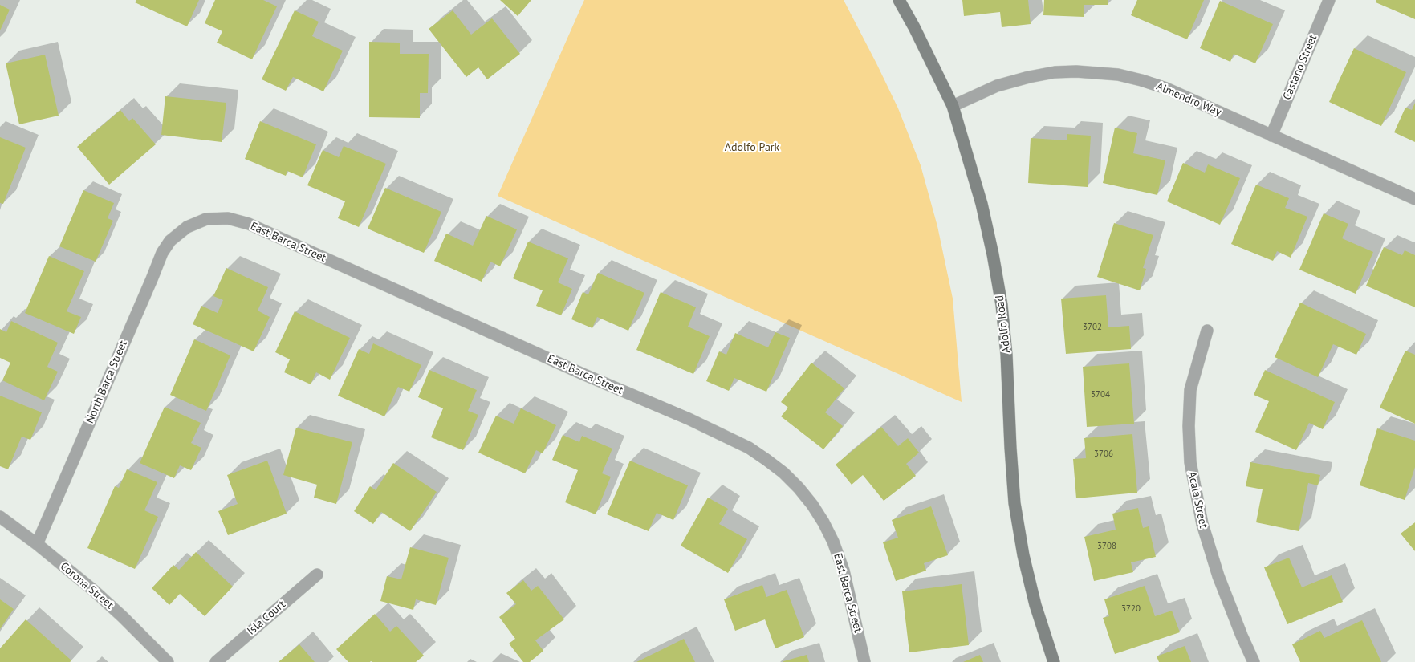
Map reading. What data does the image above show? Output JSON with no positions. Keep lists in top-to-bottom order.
{
  "streets": {
    "main road": ["Adolfo Road"],
    "street": [
      "Castano Street",
      "Almendro Way",
      "East Barca Street",
      "North Barca Street",
      "Acala Street",
      "Corona Street",
      "Isla Court"
    ]
  },
  "crossings": [
    ["Castano Street", "Almendro Way"],
    ["Almendro Way", "Adolfo Road"],
    ["East Barca Street", "North Barca Street"],
    ["North Barca Street", "Corona Street"]
  ],
  "parks": ["Adolfo Park"],
  "house_numbers": [
    "3702",
    "3704",
    "3706",
    "3708",
    "3720"
  ]
}
